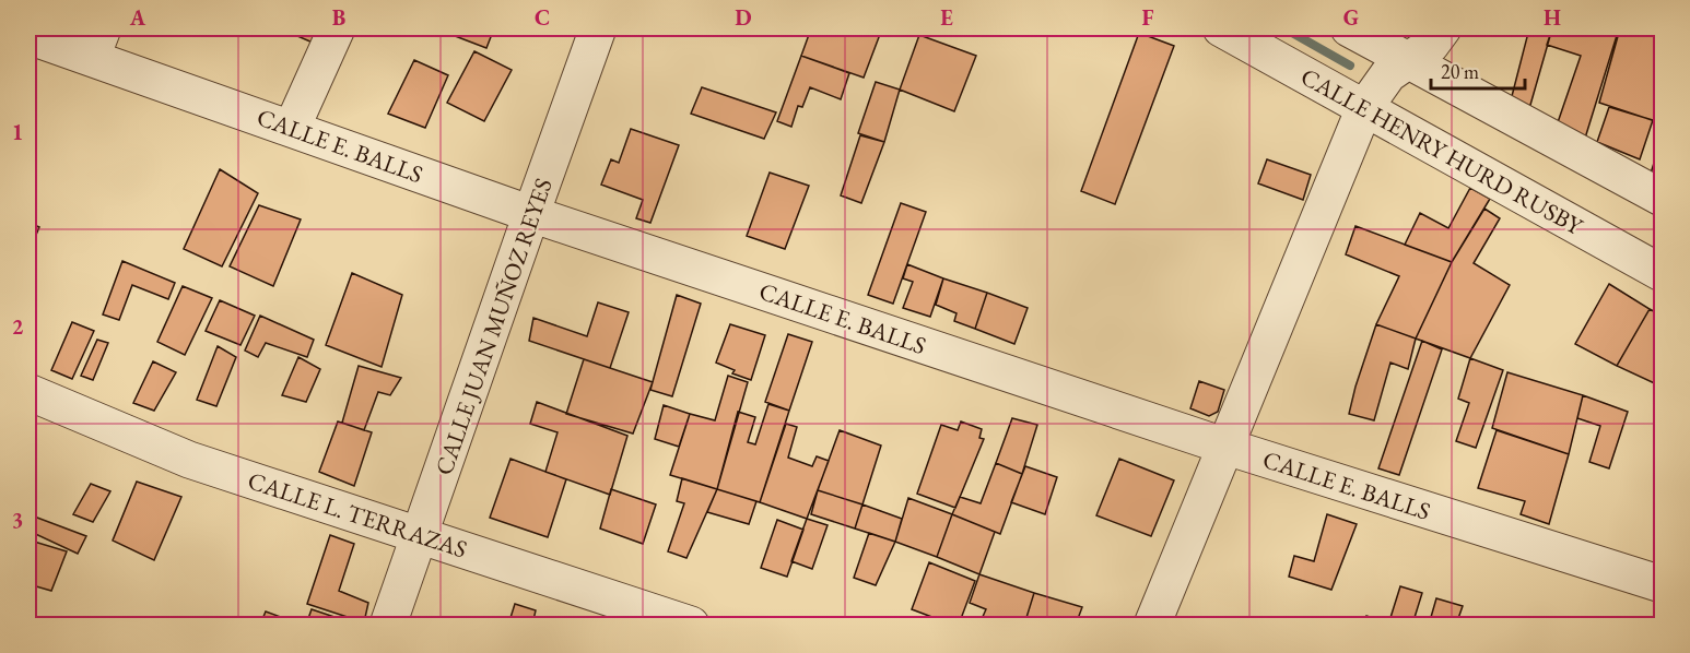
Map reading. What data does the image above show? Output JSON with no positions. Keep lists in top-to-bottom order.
{
  "streets": {
    "street": [
      "CALLE E. BALLS",
      "CALLE HENRY HURD RUSBY",
      "CALLE JUAN MUÑOZ REYES",
      "CALLE L. TERRAZAS"
    ]
  },
  "crossings": [
    ["CALLE E. BALLS", "CALLE JUAN MUÑOZ REYES"],
    ["CALLE JUAN MUÑOZ REYES", "CALLE L. TERRAZAS"]
  ],
  "scale_bar": "20 m",
  "grid": {
    "columns": [
      "A",
      "B",
      "C",
      "D",
      "E",
      "F",
      "G",
      "H"
    ],
    "rows": ["1", "2", "3"]
  }
}
